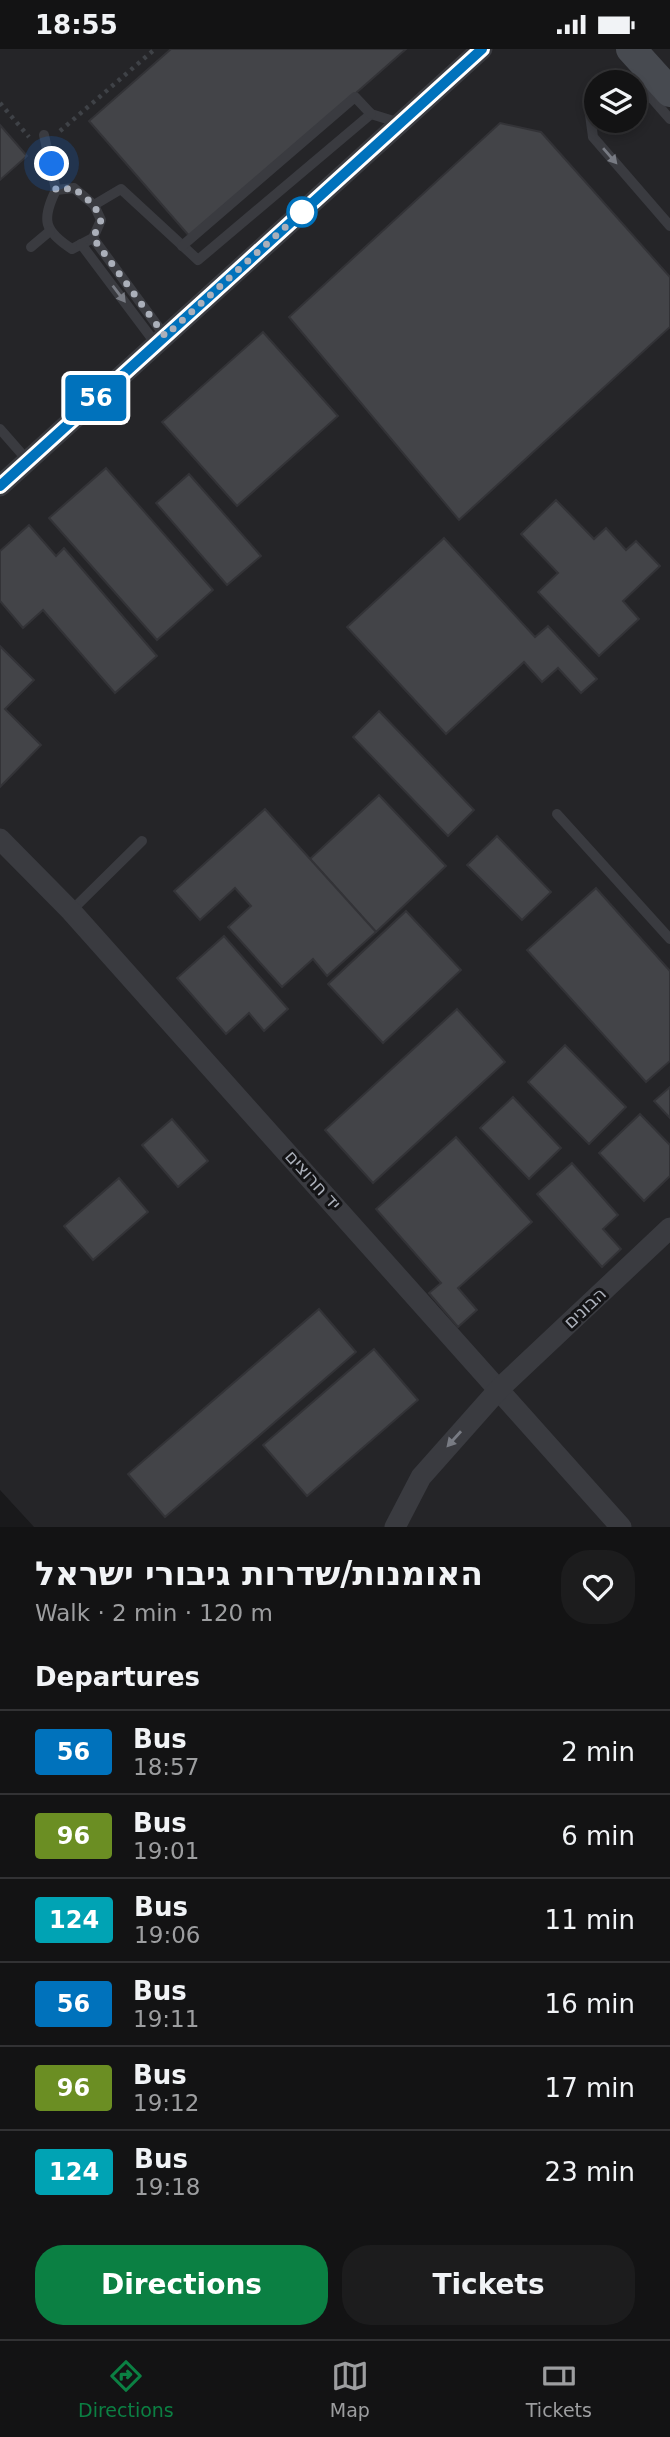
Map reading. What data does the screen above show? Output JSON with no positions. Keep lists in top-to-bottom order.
{
  "streets": {
    "street": ["יד חרוצים", "הבונים"]
  },
  "crossings": [
    ["יד חרוצים", "הבונים"]
  ],
  "one_way": ["הבונים"],
  "lines": ["bus line 56"],
  "page": {
    "status": "18:55",
    "on_map": "56",
    "heading": [
      ["האומנות/שדרות גיבורי ישראל", "Walk · 2 min · 120 m"],
      "Departures"
    ],
    "list": [
      {
        "mark": "56",
        "name": "Bus",
        "note": "18:57",
        "value": "2 min"
      },
      {
        "mark": "96",
        "name": "Bus",
        "note": "19:01",
        "value": "6 min"
      },
      {
        "mark": "124",
        "name": "Bus",
        "note": "19:06",
        "value": "11 min"
      },
      {
        "mark": "56",
        "name": "Bus",
        "note": "19:11",
        "value": "16 min"
      },
      {
        "mark": "96",
        "name": "Bus",
        "note": "19:12",
        "value": "17 min"
      },
      {
        "mark": "124",
        "name": "Bus",
        "note": "19:18",
        "value": "23 min"
      }
    ],
    "buttons": ["Directions", "Tickets"],
    "tabs": ["Directions", "Map", "Tickets"]
  }
}
